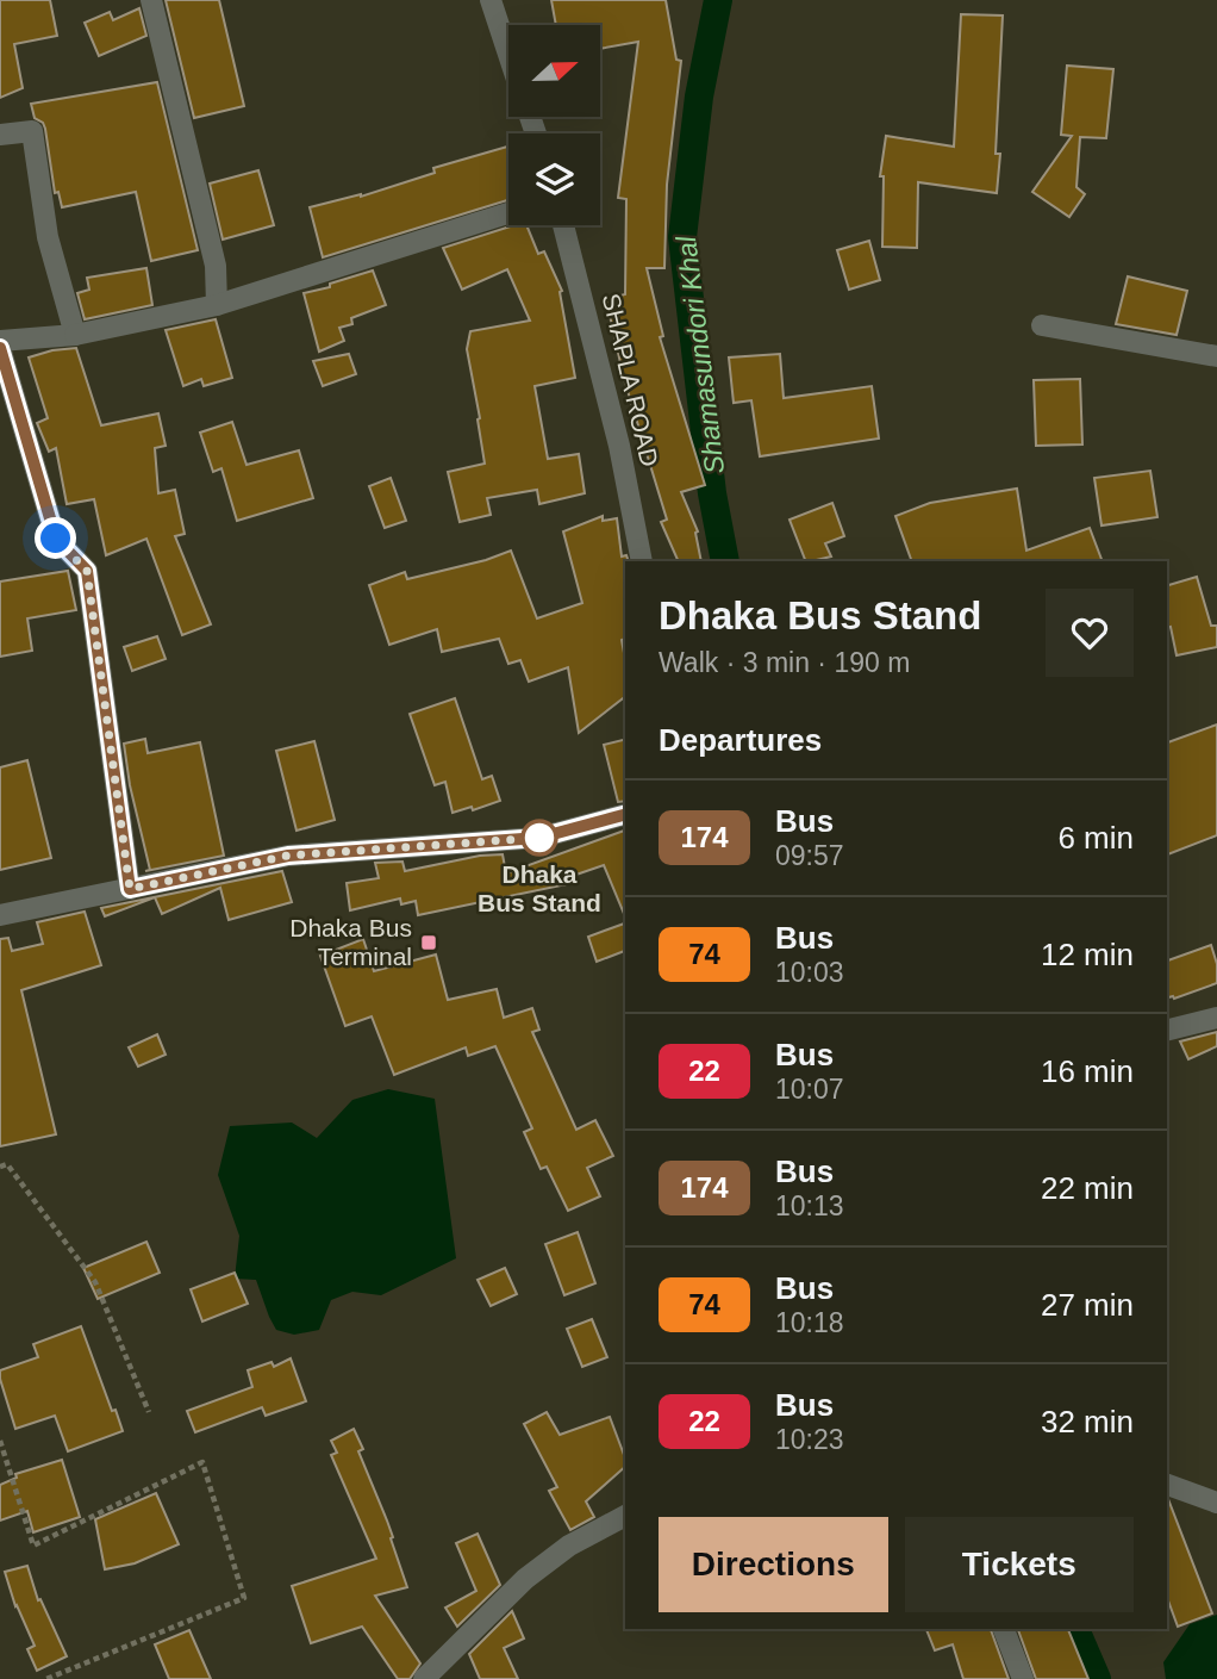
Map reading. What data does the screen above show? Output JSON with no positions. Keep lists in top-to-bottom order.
{
  "streets": {
    "street": ["SHAPLA ROAD"]
  },
  "water": ["Shamasundori Khal"],
  "places": {
    "other": ["Dhaka Bus Stand"],
    "transit": ["Dhaka Bus Terminal"]
  },
  "lines": ["bus line 174"],
  "north": "right",
  "page": {
    "heading": [
      ["Dhaka Bus Stand", "Walk · 3 min · 190 m"],
      "Departures"
    ],
    "list": [
      {
        "mark": "174",
        "name": "Bus",
        "note": "09:57",
        "value": "6 min"
      },
      {
        "mark": "74",
        "name": "Bus",
        "note": "10:03",
        "value": "12 min"
      },
      {
        "mark": "22",
        "name": "Bus",
        "note": "10:07",
        "value": "16 min"
      },
      {
        "mark": "174",
        "name": "Bus",
        "note": "10:13",
        "value": "22 min"
      },
      {
        "mark": "74",
        "name": "Bus",
        "note": "10:18",
        "value": "27 min"
      },
      {
        "mark": "22",
        "name": "Bus",
        "note": "10:23",
        "value": "32 min"
      }
    ],
    "buttons": ["Directions", "Tickets"]
  }
}
